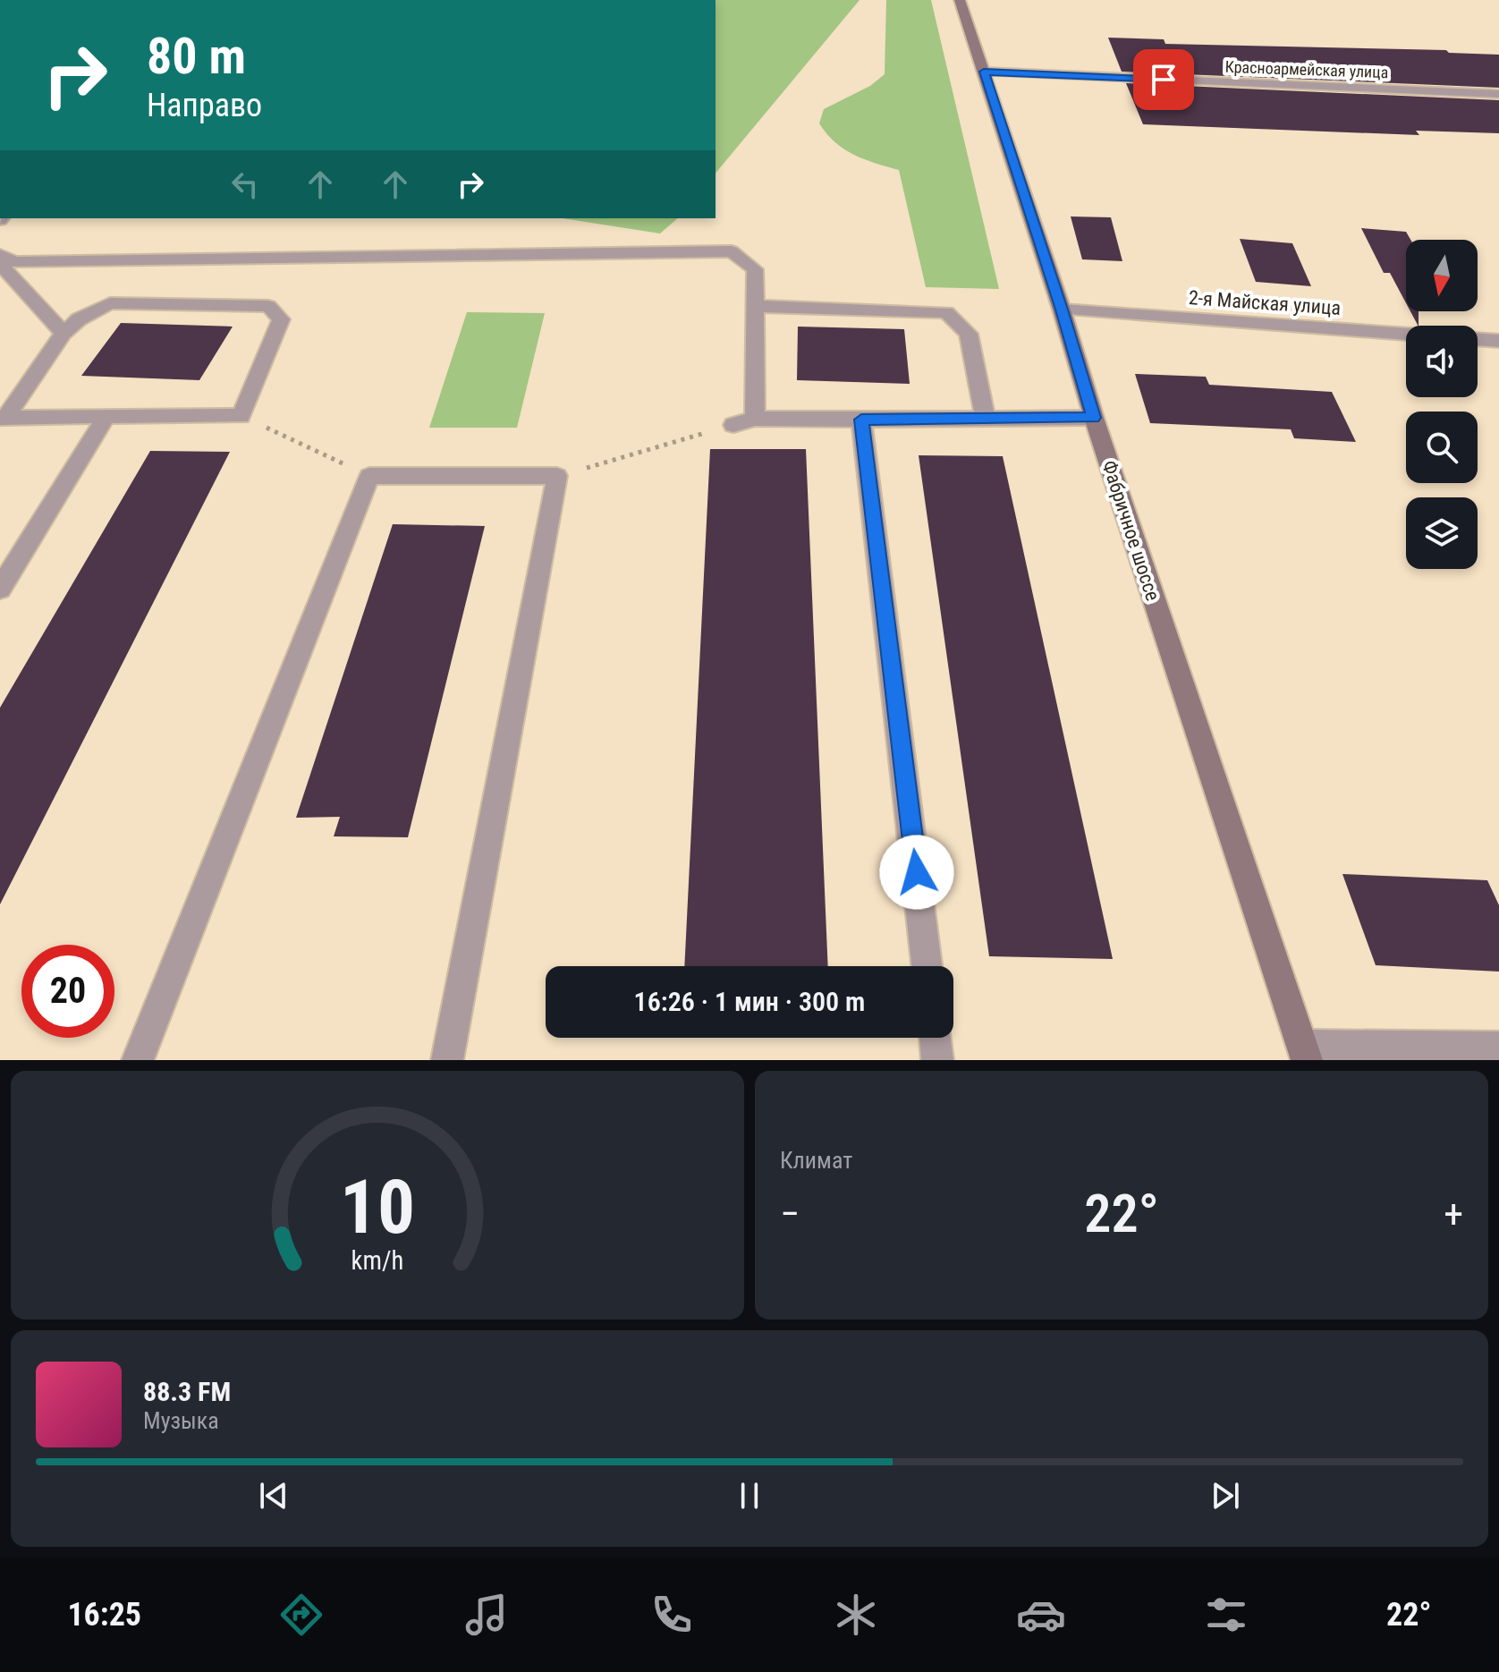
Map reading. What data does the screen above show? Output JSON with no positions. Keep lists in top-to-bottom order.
{
  "streets": {
    "main road": ["Фабричное шоссе"],
    "street": ["Красноармейская улица", "2-я Майская улица"]
  },
  "crossings": [
    ["Красноармейская улица", "Фабричное шоссе"],
    ["2-я Майская улица", "Фабричное шоссе"]
  ],
  "north": "bottom",
  "page": {
    "turn": ["80 m", "Направо"],
    "limit": "20",
    "trip": "16:26 · 1 мин · 300 m",
    "tile": "Климат",
    "heat": ["−", "22°", "+"],
    "song": ["88.3 FM", "Музыка"],
    "tabs": ["16:25", "22°"],
    "gauge": ["10", "km/h"]
  }
}
